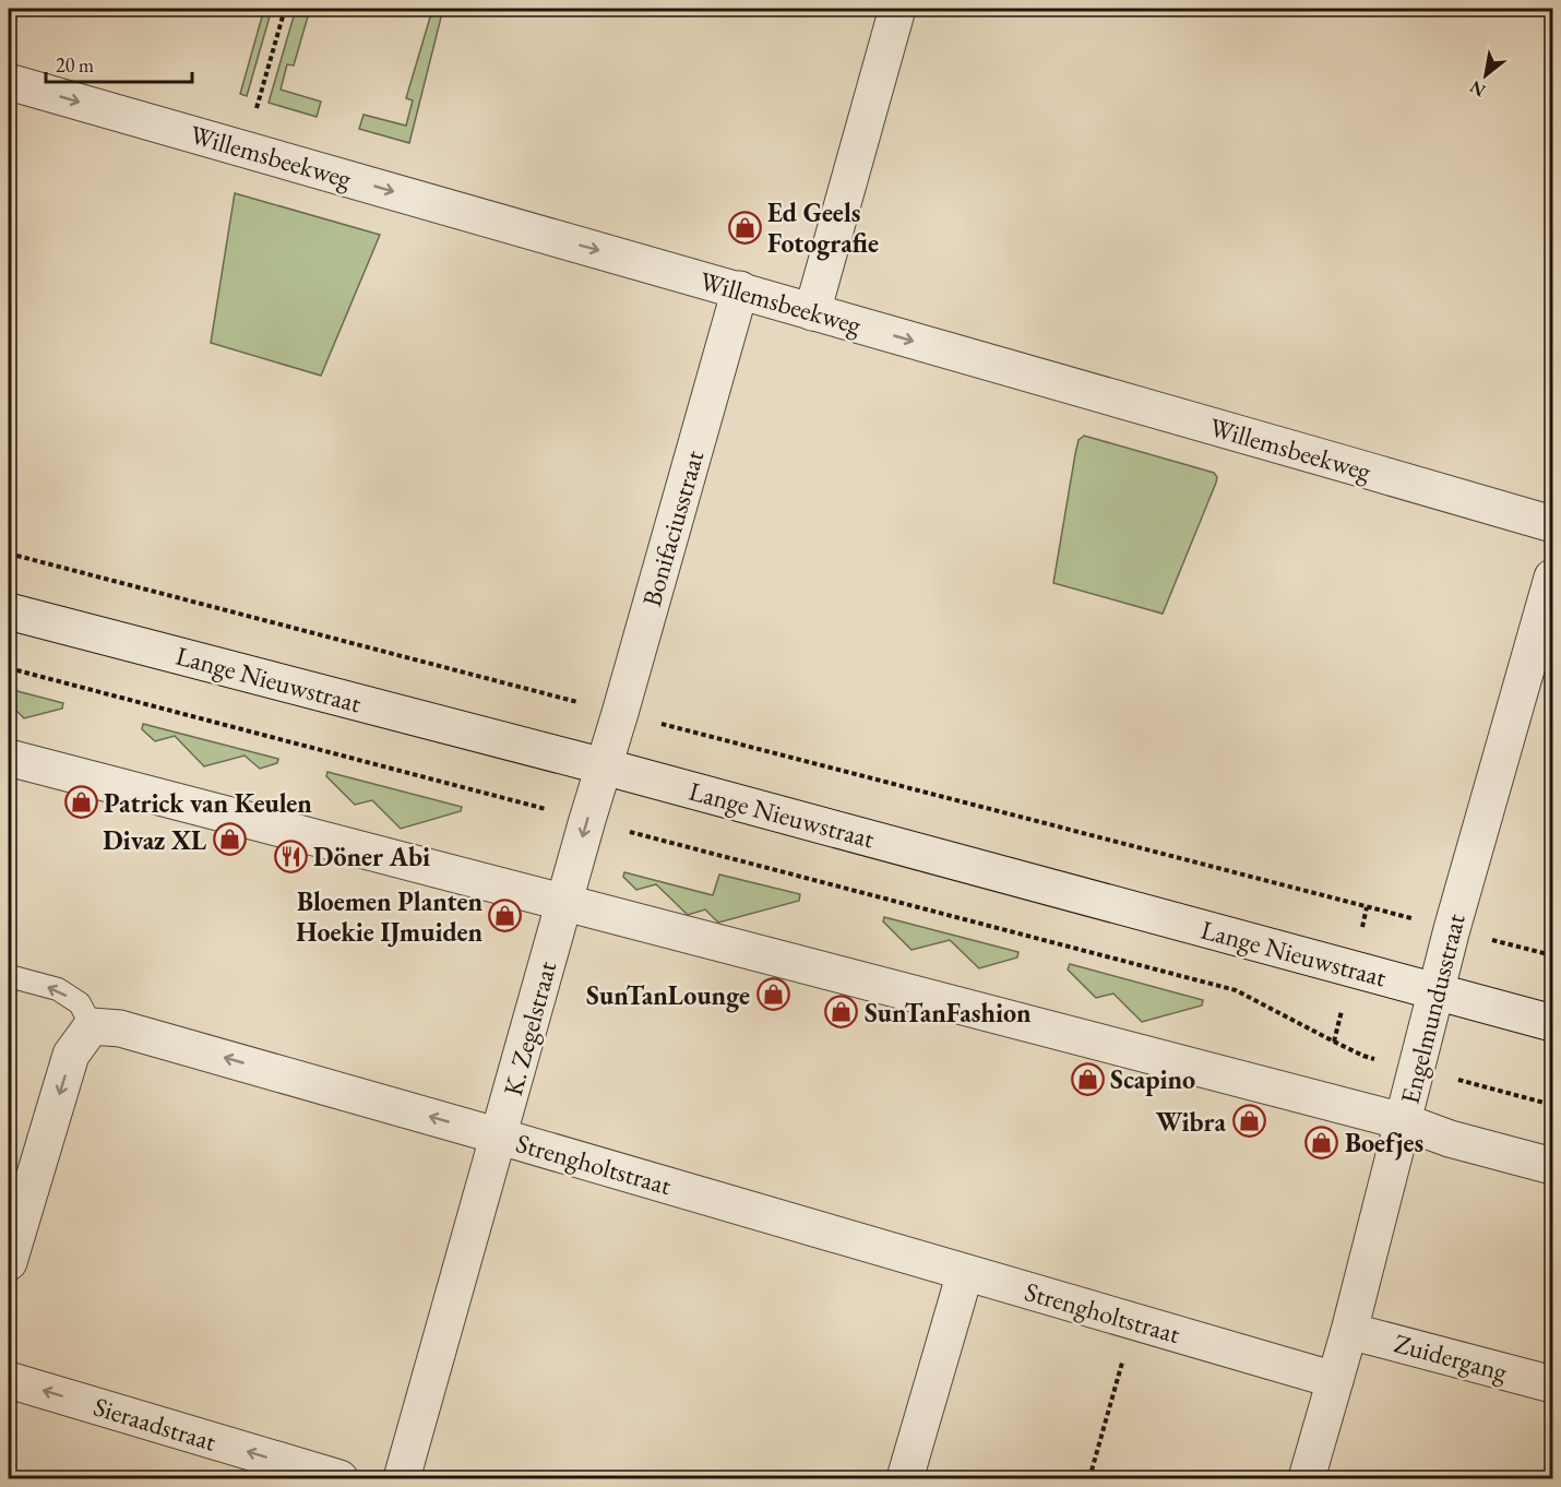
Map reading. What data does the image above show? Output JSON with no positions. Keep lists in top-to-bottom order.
{
  "streets": {
    "street": [
      "Willemsbeekweg",
      "Bonifaciusstraat",
      "Lange Nieuwstraat",
      "Engelmundusstraat",
      "K. Zegelstraat",
      "Strengholtstraat",
      "Zuidergang",
      "Sieraadstraat"
    ]
  },
  "crossings": [
    ["Willemsbeekweg", "Bonifaciusstraat"],
    ["Bonifaciusstraat", "Lange Nieuwstraat"],
    ["Bonifaciusstraat", "K. Zegelstraat"],
    ["Lange Nieuwstraat", "Engelmundusstraat"],
    ["Lange Nieuwstraat", "K. Zegelstraat"],
    ["Engelmundusstraat", "Strengholtstraat"],
    ["Engelmundusstraat", "Zuidergang"],
    ["K. Zegelstraat", "Strengholtstraat"]
  ],
  "one_way": ["Willemsbeekweg", "Sieraadstraat"],
  "places": {
    "shop": [
      "Ed Geels Fotografie",
      "Patrick van Keulen",
      "Divaz XL",
      "Bloemen Planten Hoekie IJmuiden",
      "SunTanLounge",
      "SunTanFashion",
      "Scapino",
      "Wibra",
      "Boefjes"
    ],
    "restaurant": ["Döner Abi"]
  },
  "scale_bar": "20 m",
  "north": "bottom left"
}
